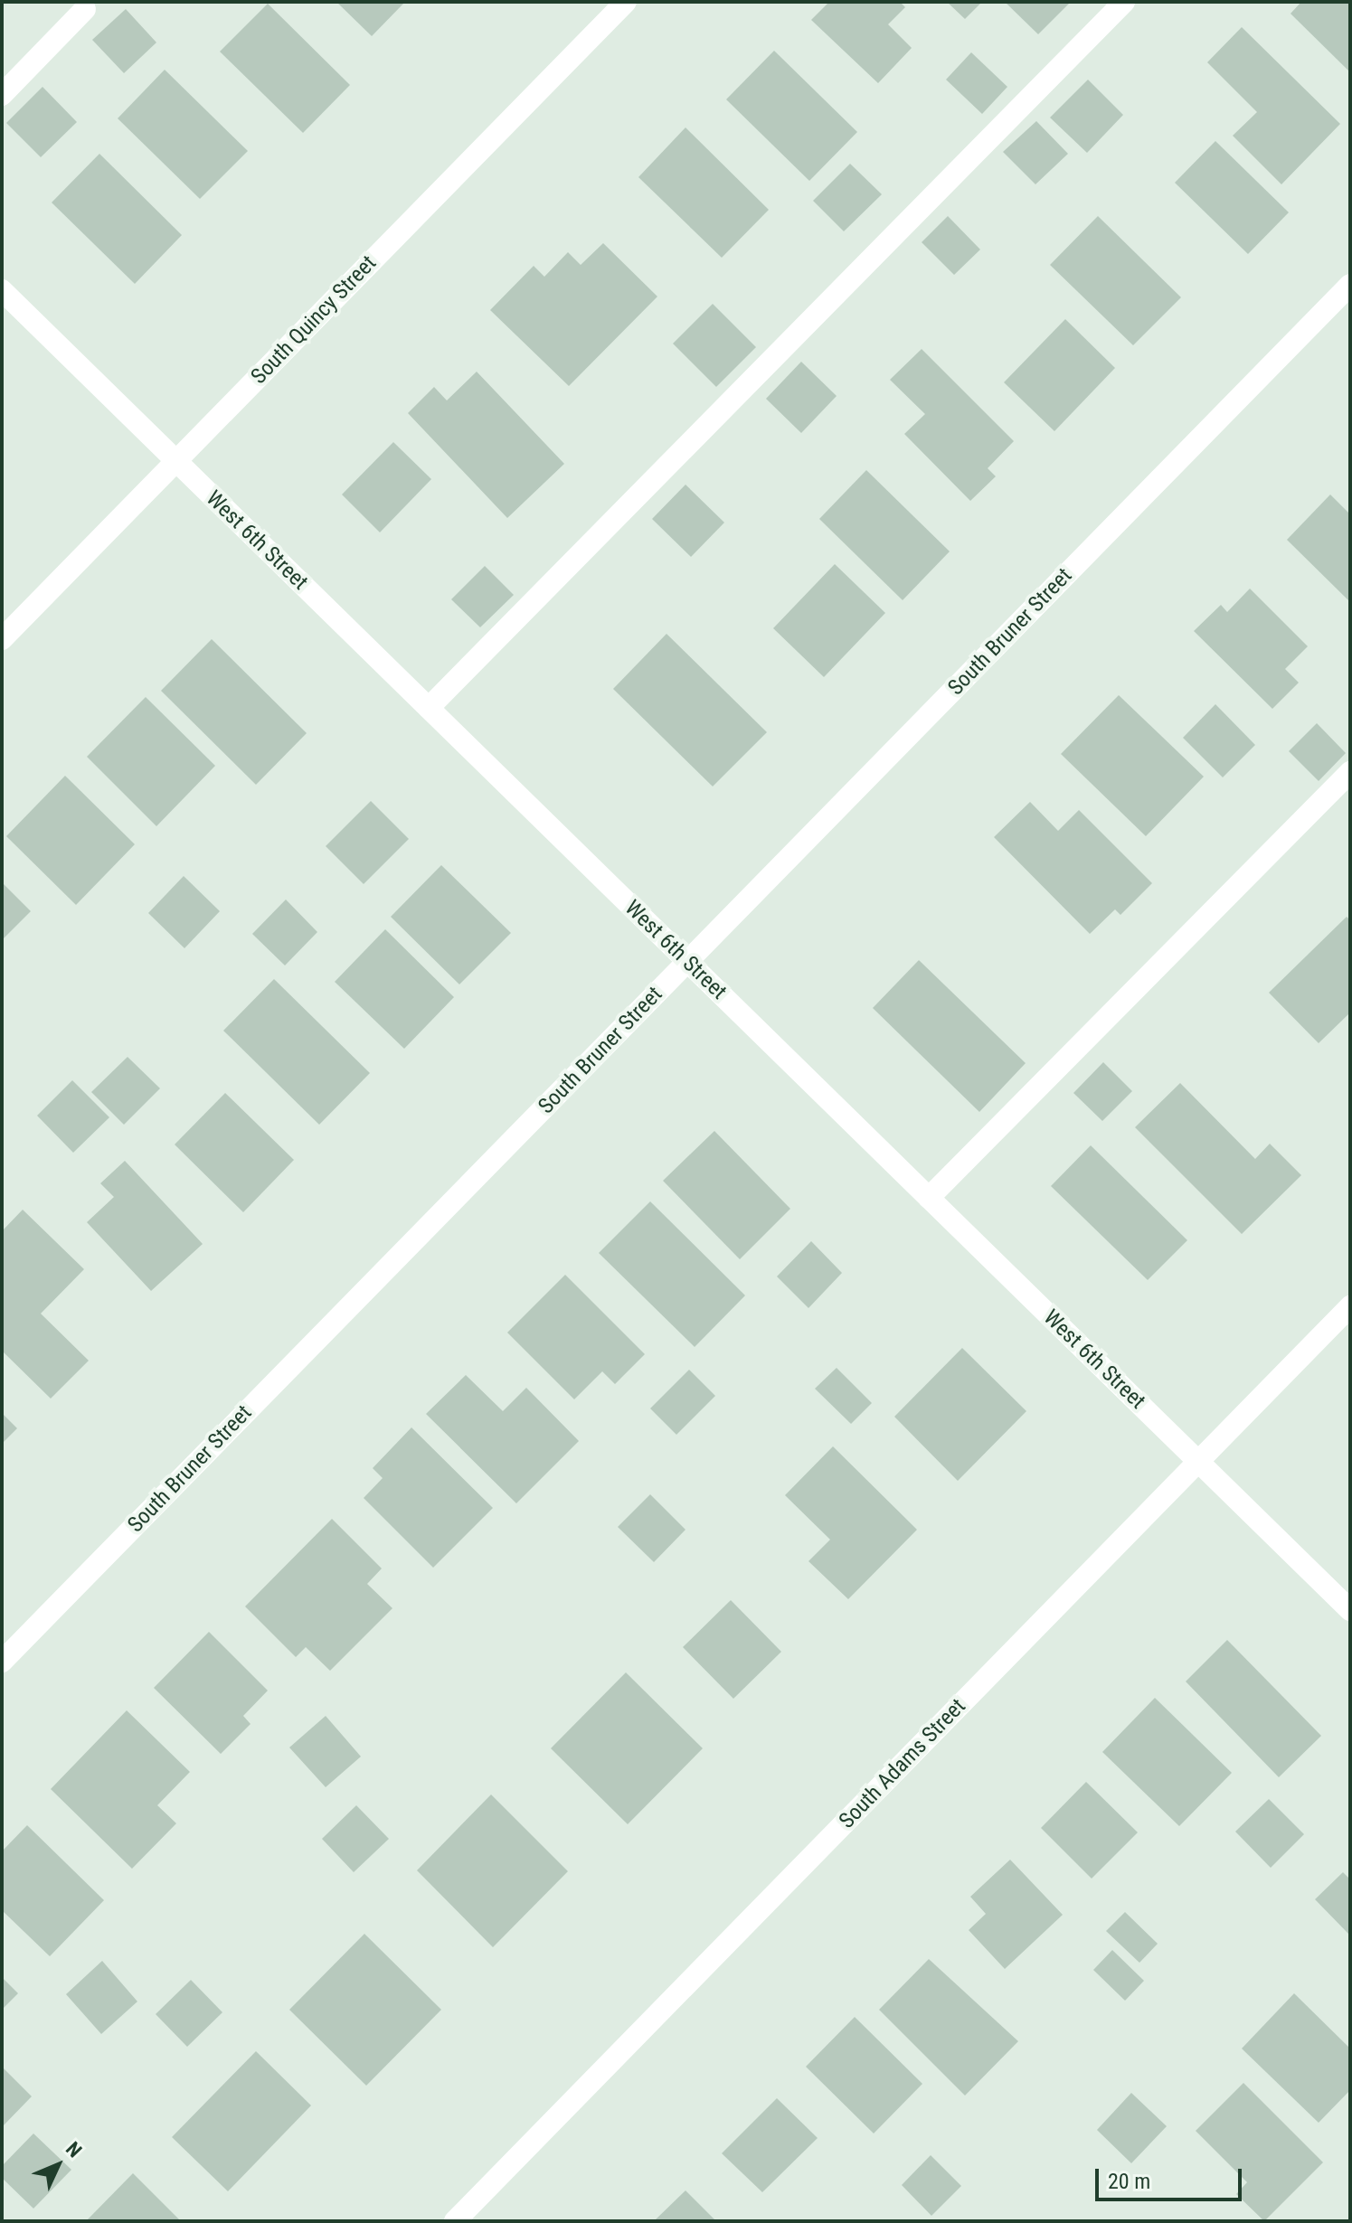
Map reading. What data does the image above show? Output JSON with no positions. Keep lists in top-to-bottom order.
{
  "streets": {
    "street": [
      "South Quincy Street",
      "West 6th Street",
      "South Bruner Street",
      "South Adams Street"
    ]
  },
  "crossings": [
    ["South Quincy Street", "West 6th Street"],
    ["West 6th Street", "South Bruner Street"],
    ["West 6th Street", "South Adams Street"]
  ],
  "scale_bar": "20 m",
  "north": "top right"
}
